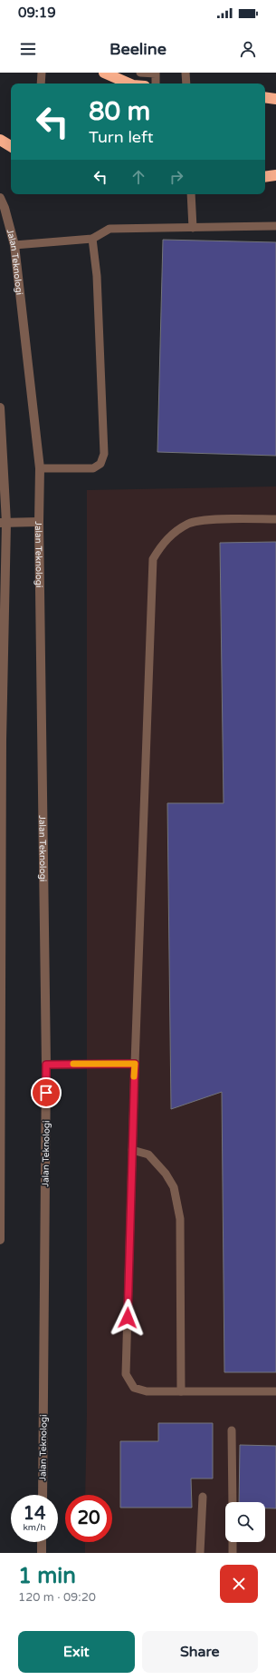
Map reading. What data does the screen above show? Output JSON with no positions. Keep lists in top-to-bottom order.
{
  "streets": {
    "street": ["Jalan Teknologi"]
  },
  "page": {
    "status": "09:19",
    "header": "Beeline",
    "turn": ["80 m", "Turn left"],
    "speed": "14 km/h",
    "limit": "20",
    "heading": ["1 min", "120 m · 09:20"],
    "buttons": ["Exit", "Share"]
  }
}
